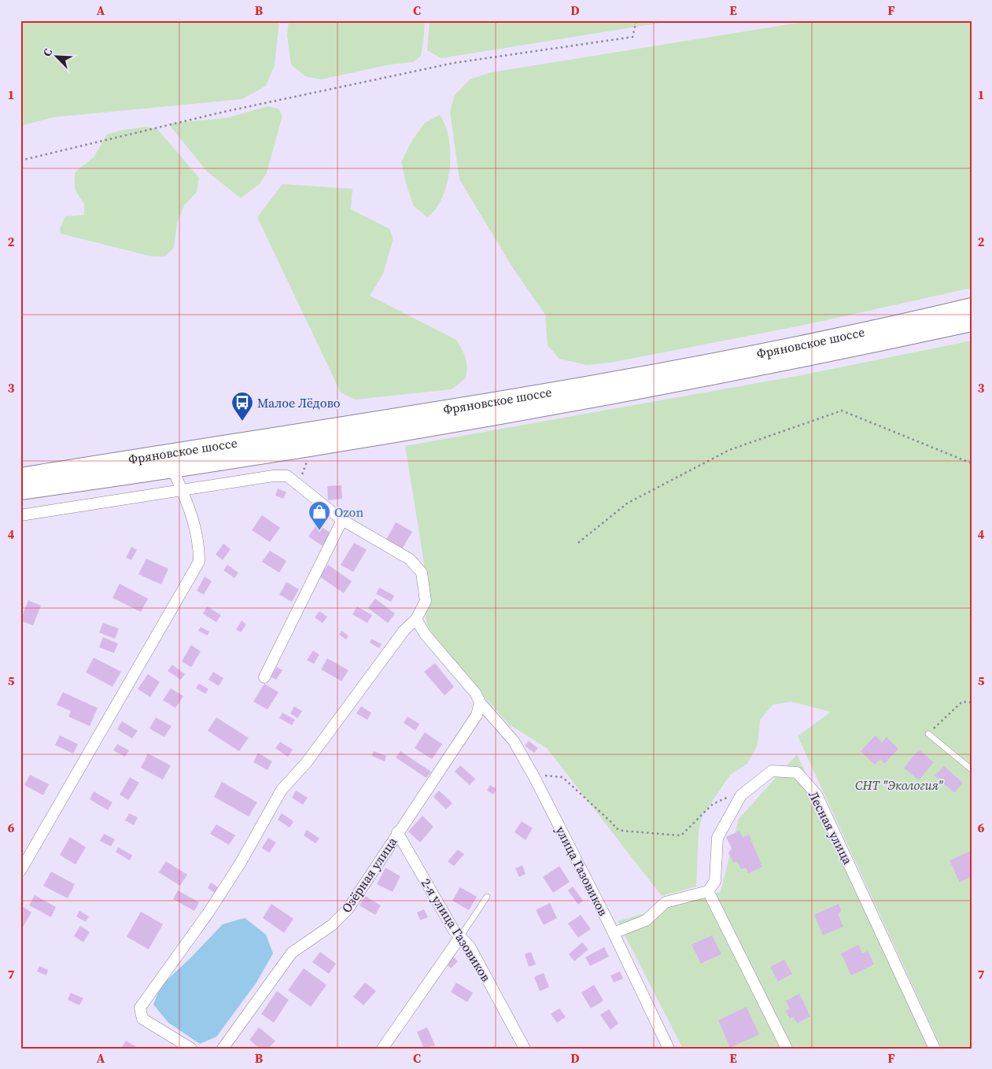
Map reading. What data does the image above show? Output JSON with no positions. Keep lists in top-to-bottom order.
{
  "streets": {
    "main road": ["Фряновское шоссе"],
    "street": [
      "Лесная улица",
      "улица Газовиков",
      "Озёрная улица",
      "2-я улица Газовиков"
    ]
  },
  "crossings": [
    ["улица Газовиков", "Озёрная улица"],
    ["Озёрная улица", "2-я улица Газовиков"]
  ],
  "parks": ["СНТ \"Экология\""],
  "places": {
    "bus stop": ["Малое Лёдово"],
    "shop": ["Ozon"]
  },
  "north": "top left",
  "grid": {
    "columns": [
      "A",
      "B",
      "C",
      "D",
      "E",
      "F"
    ],
    "rows": [
      "1",
      "2",
      "3",
      "4",
      "5",
      "6",
      "7"
    ]
  }
}
